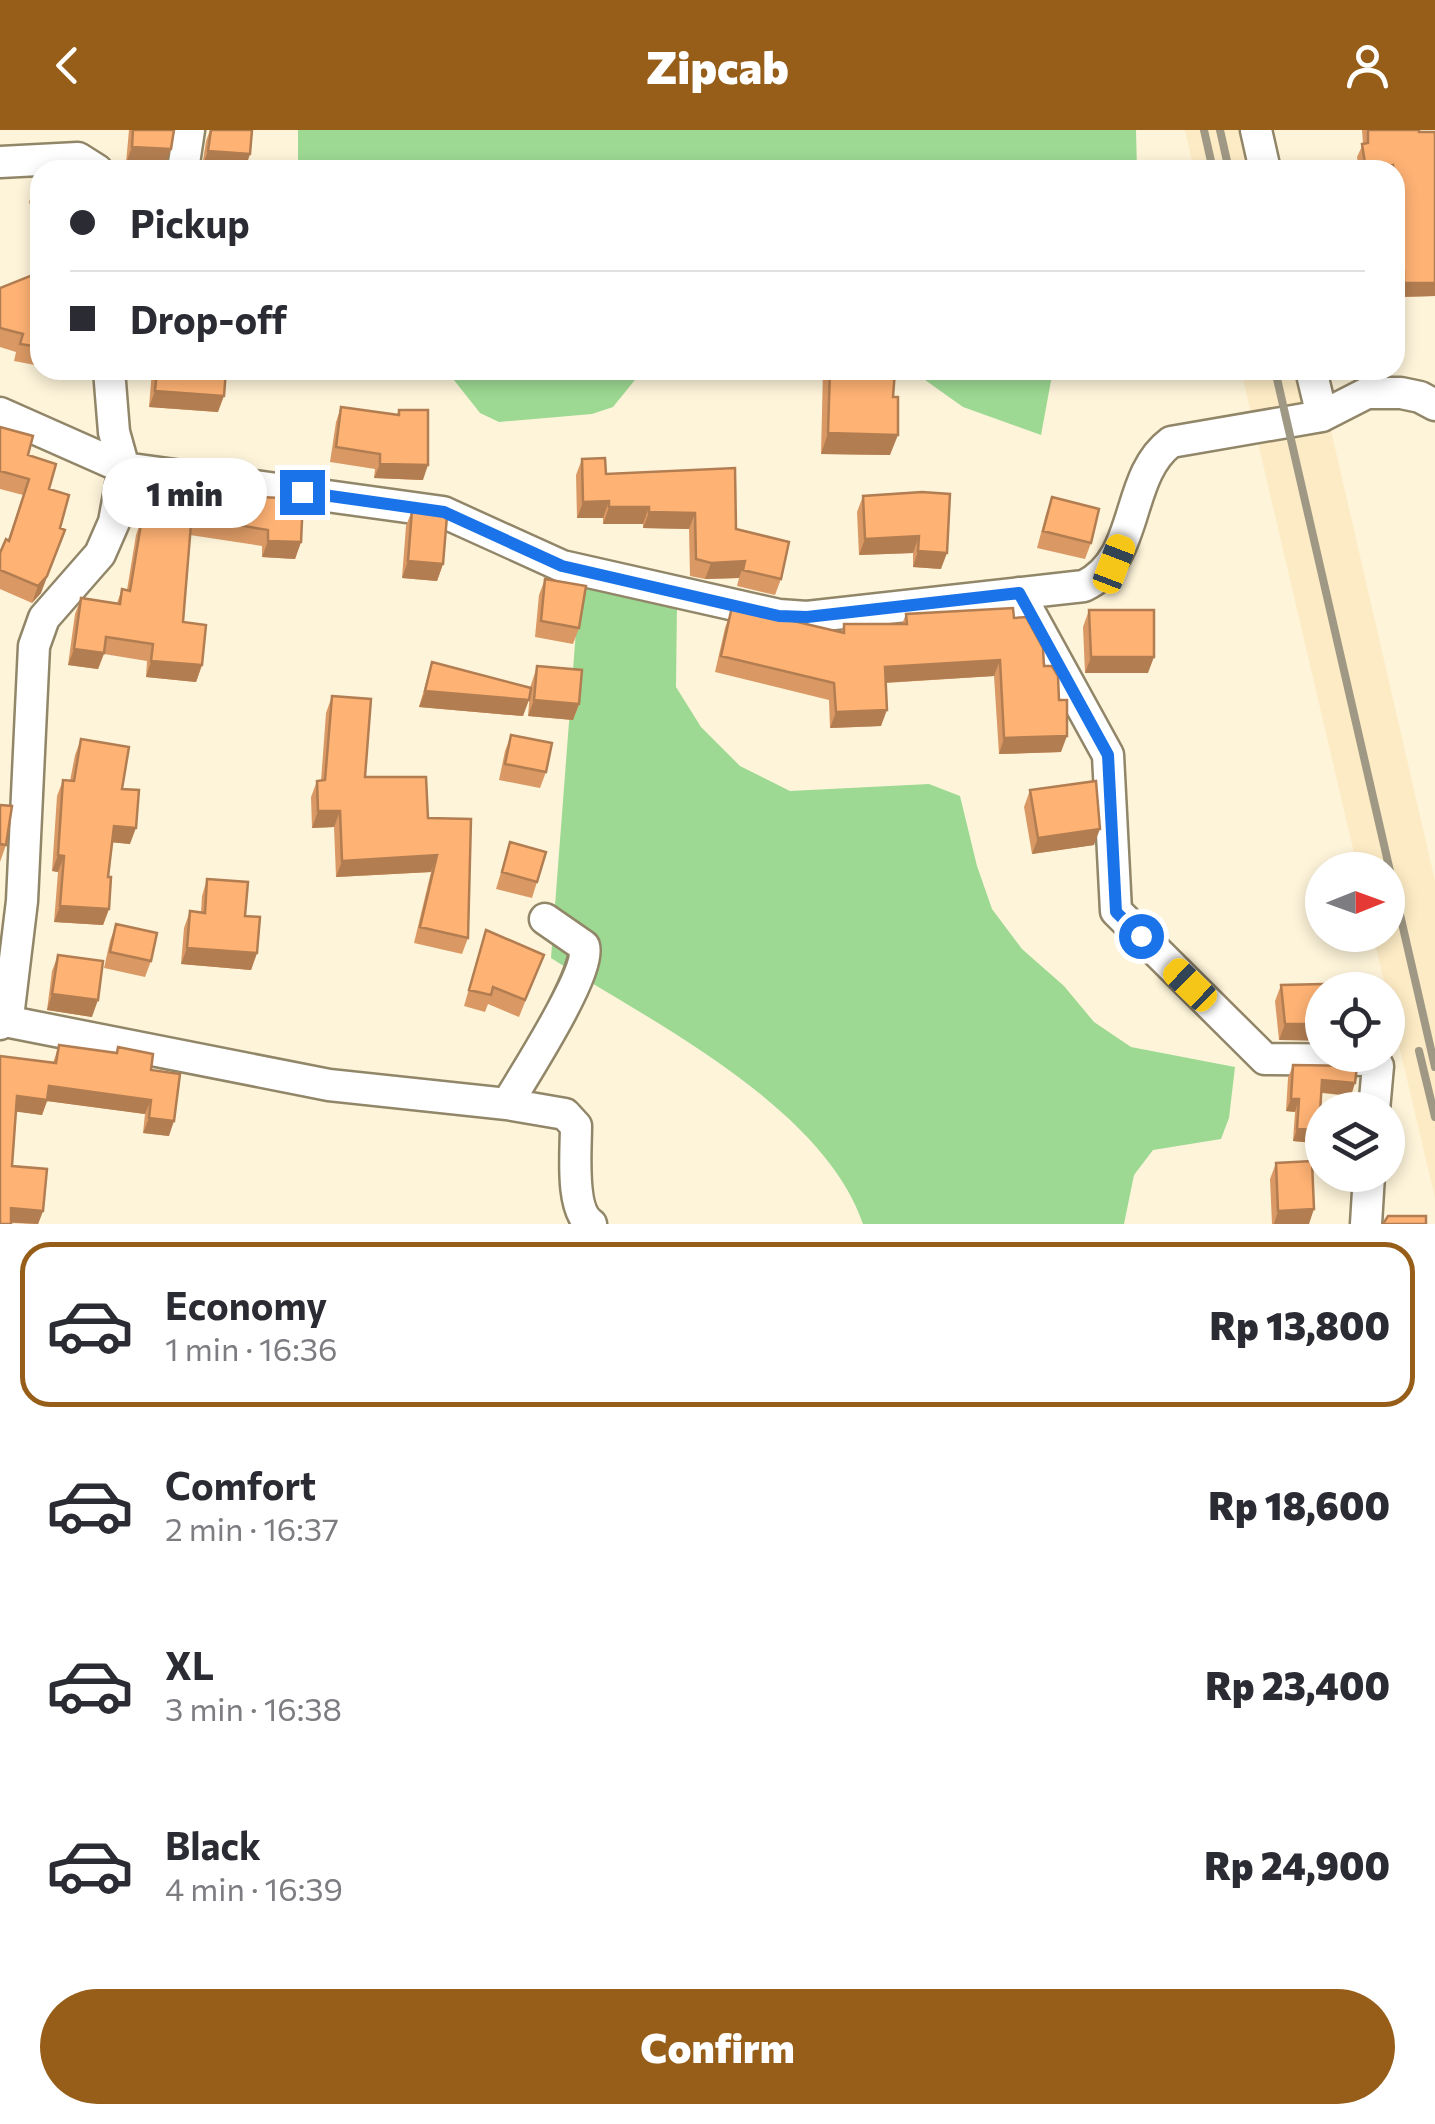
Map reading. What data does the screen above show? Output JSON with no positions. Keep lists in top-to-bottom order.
{
  "north": "right",
  "page": {
    "header": "Zipcab",
    "banner": ["Pickup", "Drop-off"],
    "bubble": "1 min",
    "list": [
      {
        "name": "Economy",
        "note": "1 min · 16:36",
        "value": "Rp 13,800"
      },
      {
        "name": "Comfort",
        "note": "2 min · 16:37",
        "value": "Rp 18,600"
      },
      {
        "name": "XL",
        "note": "3 min · 16:38",
        "value": "Rp 23,400"
      },
      {
        "name": "Black",
        "note": "4 min · 16:39",
        "value": "Rp 24,900"
      }
    ],
    "buttons": "Confirm"
  }
}
